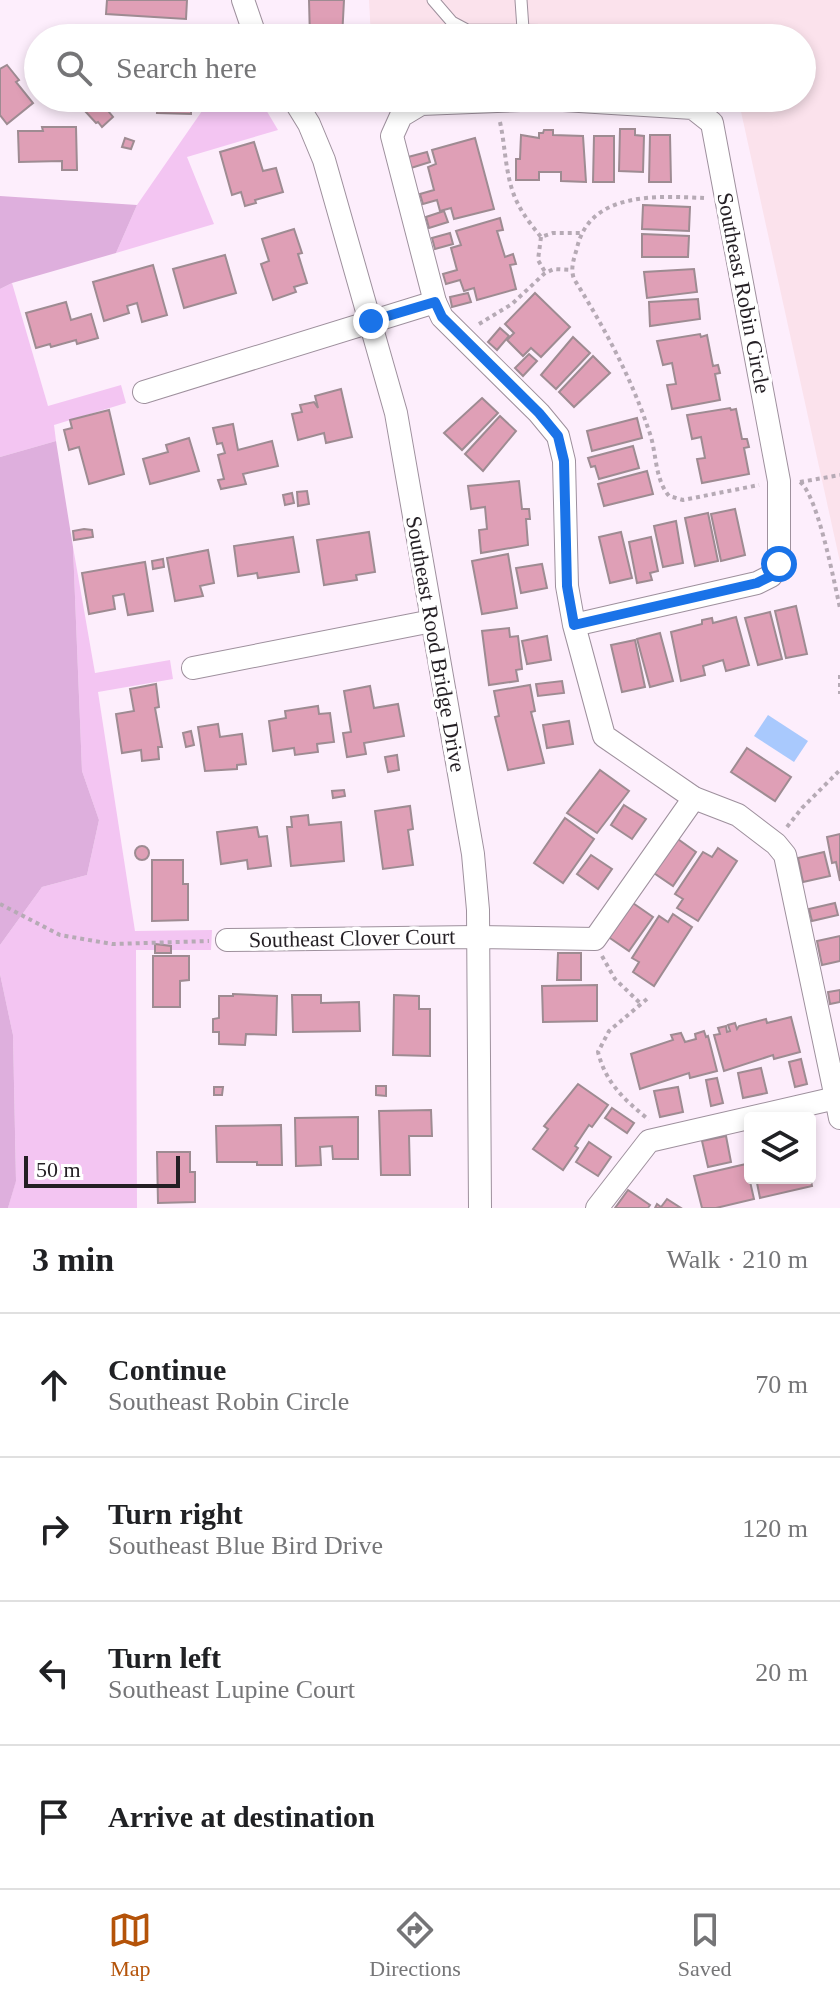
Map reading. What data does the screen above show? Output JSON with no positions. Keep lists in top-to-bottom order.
{
  "streets": {
    "street": ["Southeast Robin Circle", "Southeast Rood Bridge Drive", "Southeast Clover Court"]
  },
  "crossings": [
    ["Southeast Rood Bridge Drive", "Southeast Clover Court"]
  ],
  "scale_bar": "50 m",
  "page": {
    "search": "Search here",
    "scale": "50 m",
    "heading": ["3 min", "Walk · 210 m"],
    "list": [
      ["Continue", "Southeast Robin Circle", "70 m"],
      ["Turn right", "Southeast Blue Bird Drive", "120 m"],
      ["Turn left", "Southeast Lupine Court", "20 m"],
      "Arrive at destination"
    ],
    "nav": ["Map", "Directions", "Saved"]
  }
}
